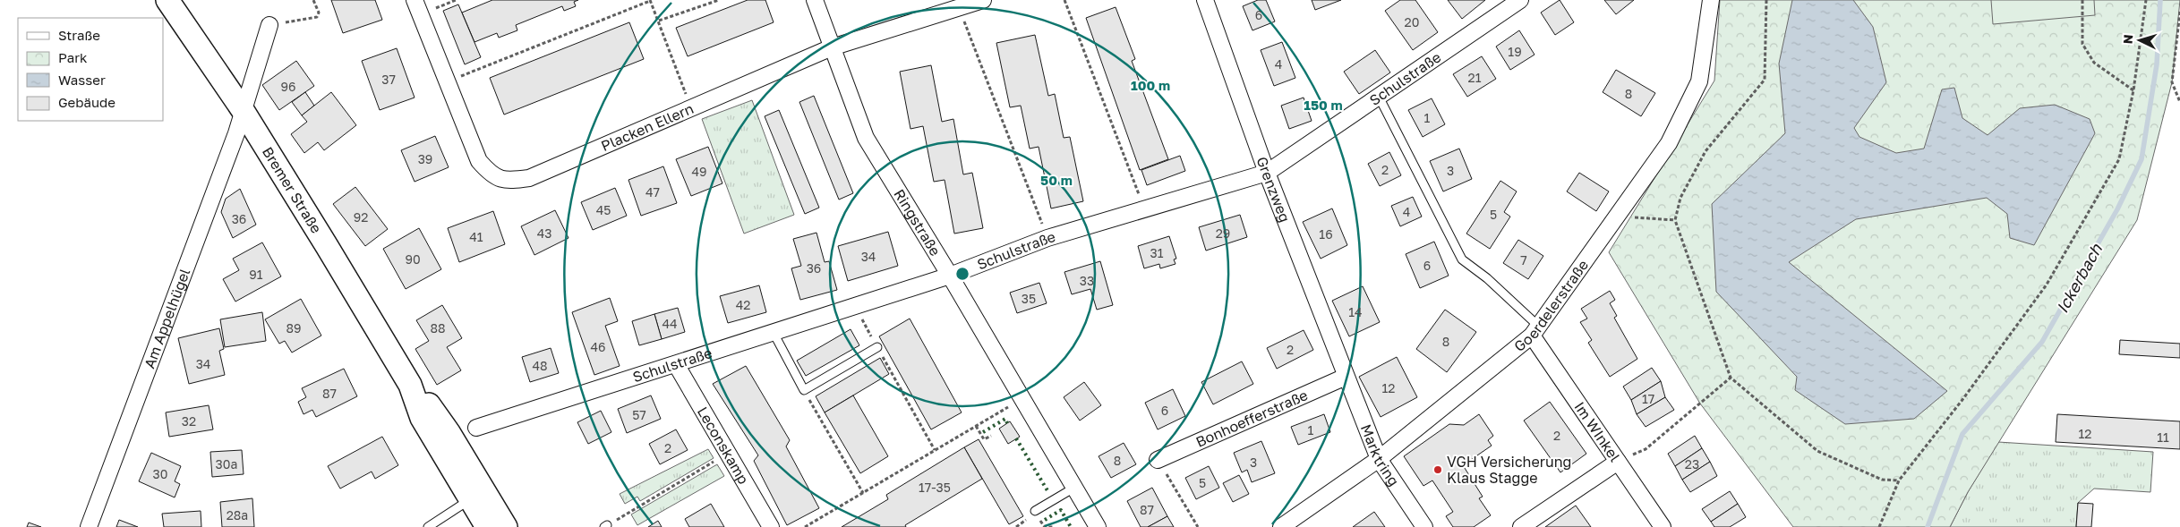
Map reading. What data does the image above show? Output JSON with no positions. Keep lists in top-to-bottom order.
{
  "streets": {
    "street": [
      "Schulstraße",
      "Placken Ellern",
      "Grenzweg",
      "Bremer Straße",
      "Ringstraße",
      "Goerdelerstraße",
      "Am Appelhügel",
      "Bonhoefferstraße",
      "Im WInkel",
      "Leconskamp",
      "Marktring"
    ]
  },
  "crossings": [
    ["Schulstraße", "Grenzweg"],
    ["Schulstraße", "Ringstraße"],
    ["Schulstraße", "Leconskamp"],
    ["Placken Ellern", "Ringstraße"],
    ["Grenzweg", "Bonhoefferstraße"],
    ["Grenzweg", "Marktring"],
    ["Bremer Straße", "Am Appelhügel"],
    ["Goerdelerstraße", "Im WInkel"],
    ["Goerdelerstraße", "Marktring"],
    ["Bonhoefferstraße", "Marktring"]
  ],
  "water": ["Ickerbach"],
  "places": ["VGH Versicherung Klaus Stagge"],
  "house_numbers": [
    "6",
    "20",
    "19",
    "4",
    "21",
    "37",
    "96",
    "8",
    "1",
    "39",
    "2",
    "3",
    "49",
    "47",
    "45",
    "4",
    "5",
    "92",
    "36",
    "43",
    "29",
    "16",
    "41",
    "31",
    "34",
    "90",
    "7",
    "6",
    "36",
    "91",
    "33",
    "35",
    "42",
    "14",
    "44",
    "89",
    "88",
    "8",
    "46",
    "2",
    "34",
    "48",
    "12",
    "87",
    "17",
    "6",
    "57",
    "32",
    "1",
    "12",
    "2",
    "11",
    "2",
    "8",
    "3",
    "30a",
    "23",
    "30",
    "5",
    "17-35",
    "87",
    "28a"
  ],
  "legend": [
    "Straße",
    "Park",
    "Wasser",
    "Gebäude"
  ],
  "north": "left",
  "rings": ["100 m", "150 m", "50 m"]
}
